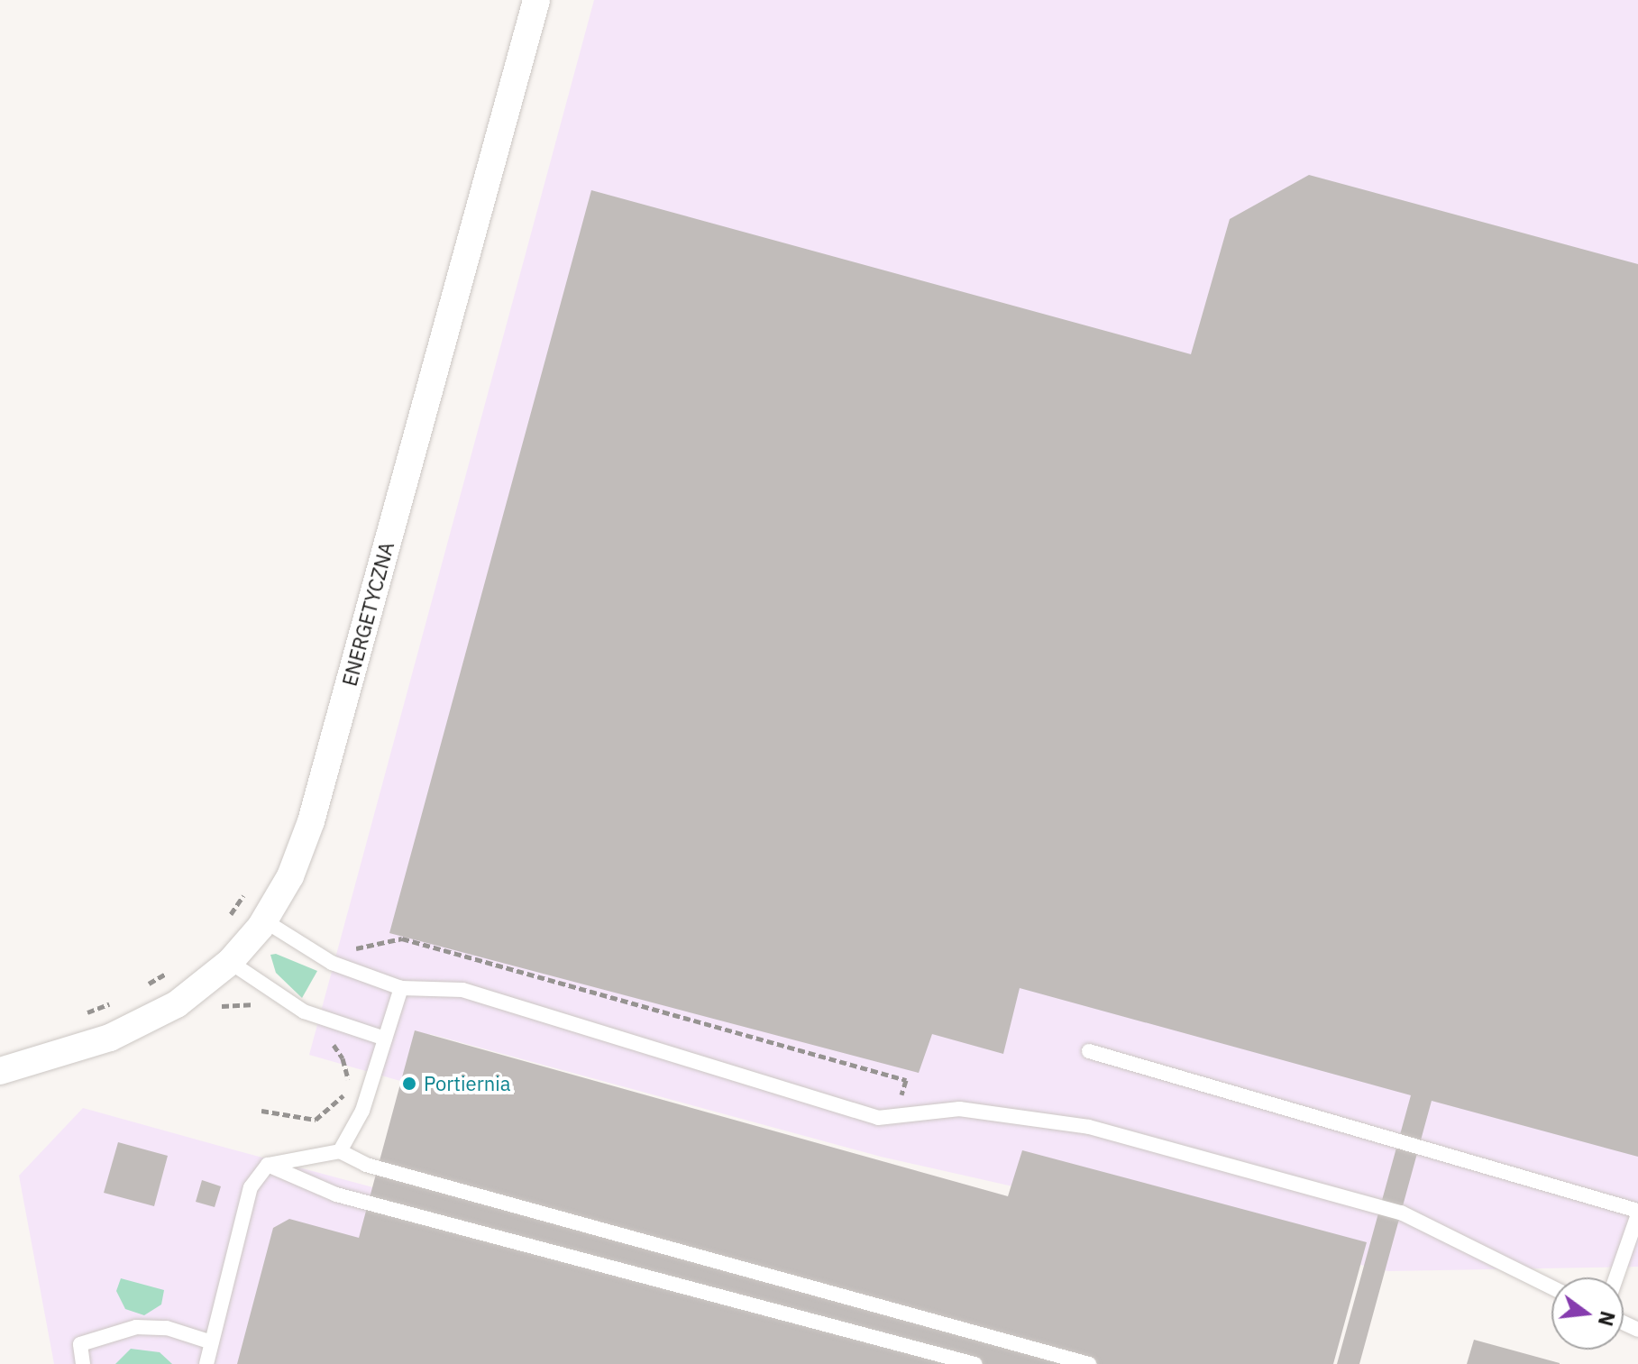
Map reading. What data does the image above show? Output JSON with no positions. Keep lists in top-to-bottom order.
{
  "streets": {
    "street": ["ENERGETYCZNA"]
  },
  "places": ["Portiernia"],
  "north": "right"
}
